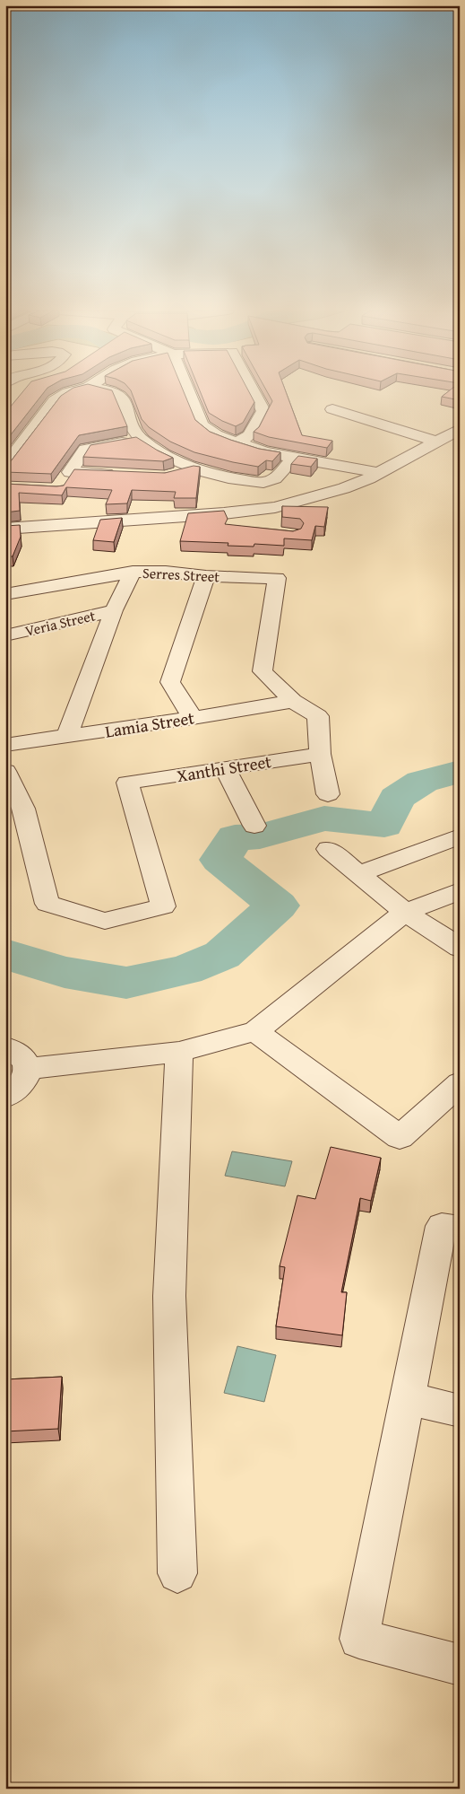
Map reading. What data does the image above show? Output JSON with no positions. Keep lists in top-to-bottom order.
{
  "streets": {
    "street": [
      "Serres Street",
      "Veria Street",
      "Lamia Street",
      "Xanthi Street"
    ]
  },
  "crossings": [
    ["Serres Street", "Lamia Street"]
  ]
}
